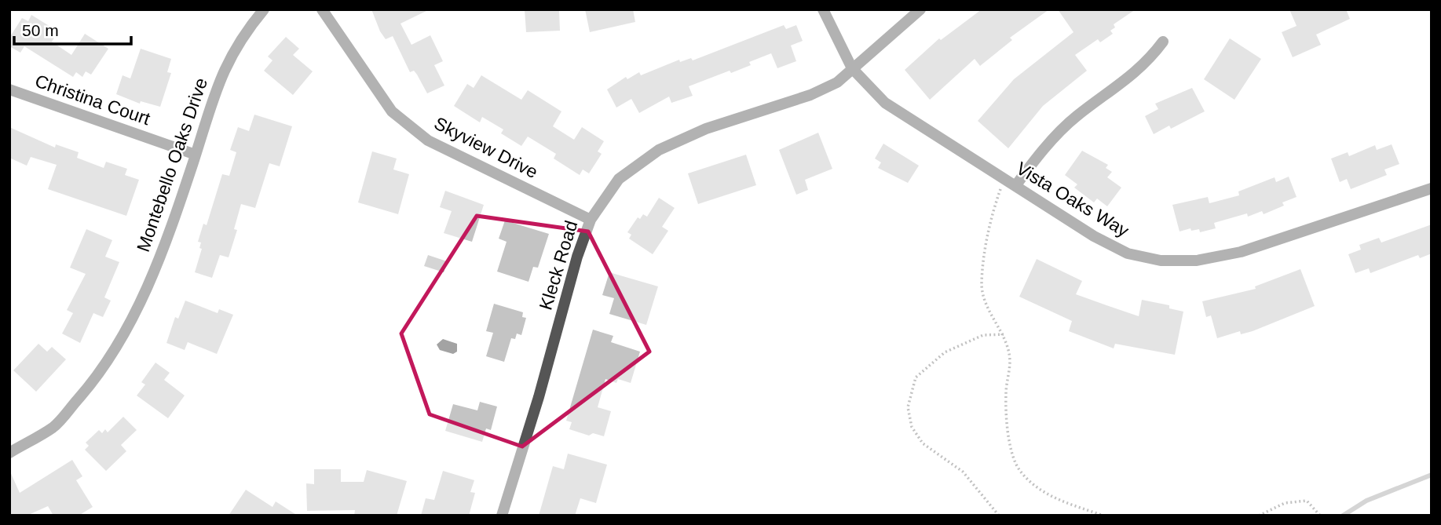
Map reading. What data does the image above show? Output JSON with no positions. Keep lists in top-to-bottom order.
{
  "streets": {
    "street": [
      "Christina Court",
      "Skyview Drive",
      "Montebello Oaks Drive",
      "Vista Oaks Way",
      "Kleck Road"
    ]
  },
  "crossings": [
    ["Christina Court", "Montebello Oaks Drive"],
    ["Skyview Drive", "Kleck Road"],
    ["Vista Oaks Way", "Kleck Road"]
  ],
  "scale_bar": "50 m"
}
